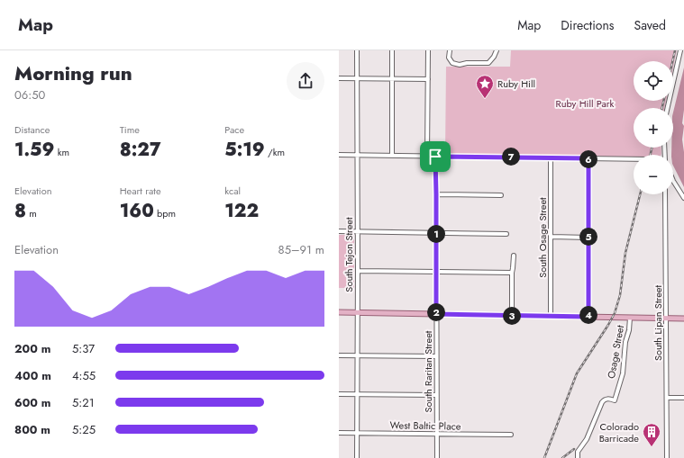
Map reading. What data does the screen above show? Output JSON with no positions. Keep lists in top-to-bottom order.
{
  "streets": {
    "street": [
      "South Osage Street",
      "South Tejon Street",
      "South Lipan Street",
      "Osage Street",
      "South Raritan Street",
      "West Baltic Place"
    ]
  },
  "crossings": [
    ["South Tejon Street", "West Baltic Place"],
    ["South Raritan Street", "West Baltic Place"]
  ],
  "parks": ["Ruby Hill Park"],
  "places": {
    "place": ["Ruby Hill"],
    "building": ["Colorado Barricade"]
  },
  "page": {
    "header": "Map",
    "nav": ["Map", "Directions", "Saved"],
    "heading": ["Morning run", "06:50"],
    "map_buttons": ["+", "−"],
    "stats": [
      ["Distance", "1.59 km"],
      ["Time", "8:27"],
      ["Pace", "5:19 /km"],
      ["Elevation", "8 m"],
      ["Heart rate", "160 bpm"],
      ["kcal", "122"]
    ],
    "pins": [
      "7",
      "6",
      "1",
      "5",
      "2",
      "4",
      "3"
    ],
    "chart": ["Elevation", "85–91 m"],
    "list": [
      {
        "name": "200 m",
        "note": "5:37"
      },
      {
        "name": "400 m",
        "note": "4:55"
      },
      {
        "name": "600 m",
        "note": "5:21"
      },
      {
        "name": "800 m",
        "note": "5:25"
      }
    ]
  }
}
